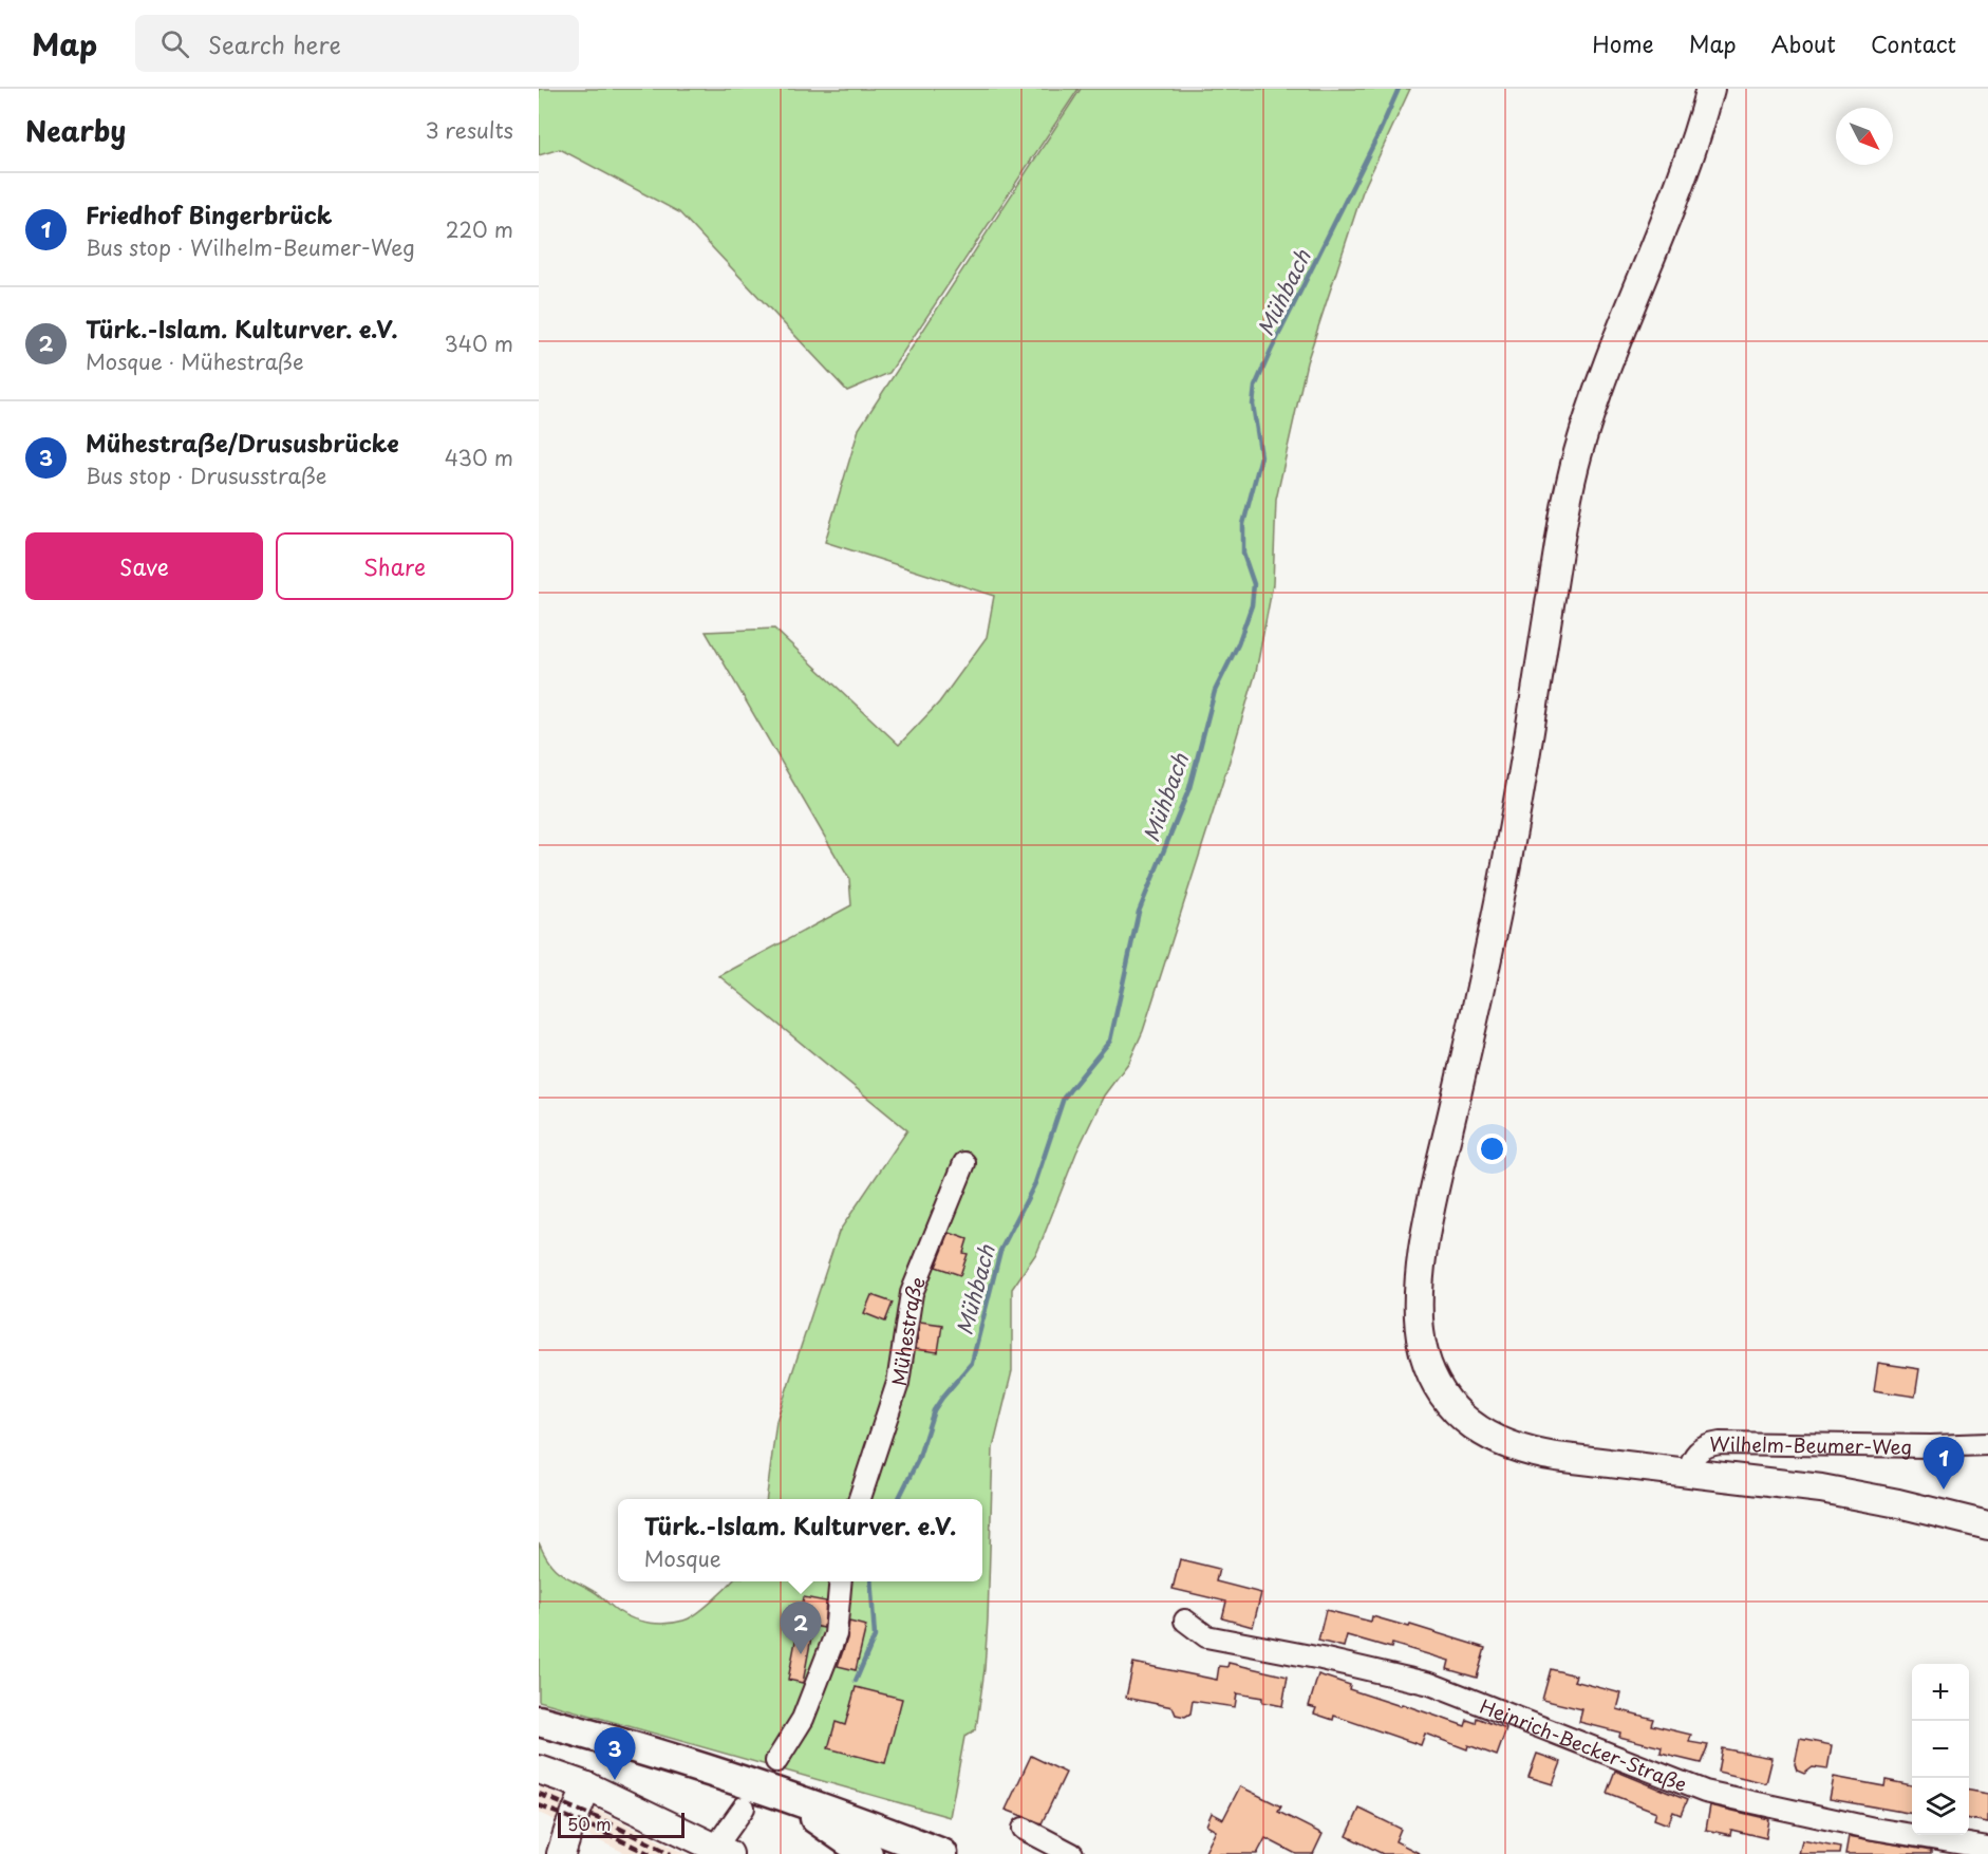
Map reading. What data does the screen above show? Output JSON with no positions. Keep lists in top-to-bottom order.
{
  "streets": {
    "street": ["Mühestraße", "Wilhelm-Beumer-Weg", "Heinrich-Becker-Straße"]
  },
  "water": ["Mühbach"],
  "scale_bar": "50 m",
  "north": "bottom right",
  "page": {
    "header": "Map",
    "search": "Search here",
    "nav": [
      "Home",
      "Map",
      "About",
      "Contact"
    ],
    "heading": ["Nearby", "3 results"],
    "list": [
      {
        "mark": "1",
        "name": "Friedhof Bingerbrück",
        "note": "Bus stop · Wilhelm-Beumer-Weg",
        "value": "220 m"
      },
      {
        "mark": "2",
        "name": "Türk.-Islam. Kulturver. e.V.",
        "note": "Mosque · Mühestraße",
        "value": "340 m"
      },
      {
        "mark": "3",
        "name": "Mühestraße/Drususbrücke",
        "note": "Bus stop · Drususstraße",
        "value": "430 m"
      }
    ],
    "buttons": ["Save", "Share"],
    "pins": ["1", "2", "3"],
    "popup": ["Türk.-Islam. Kulturver. e.V.", "Mosque"],
    "map_buttons": ["+", "−"],
    "scale": "50 m"
  }
}
